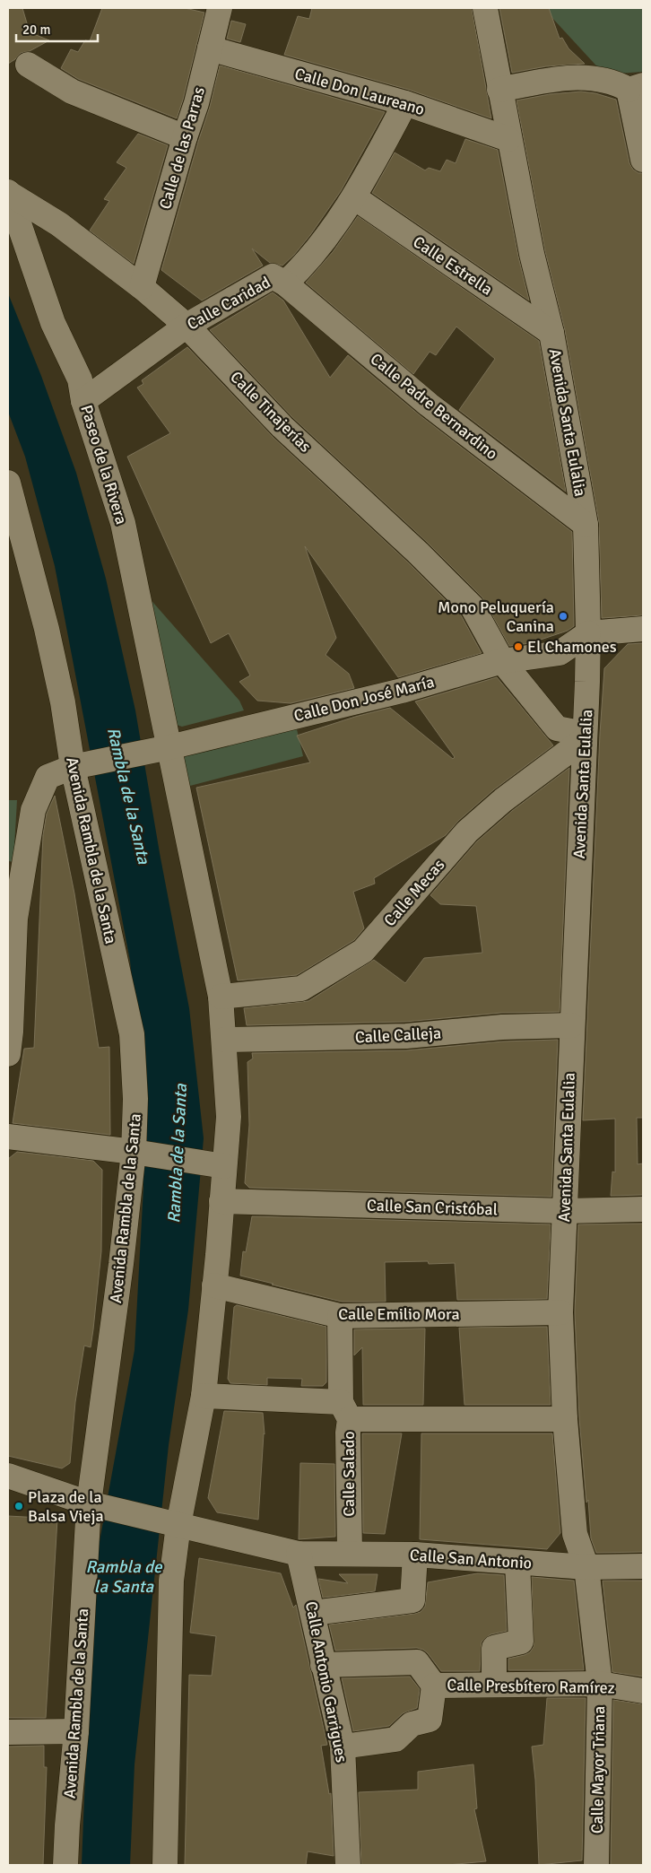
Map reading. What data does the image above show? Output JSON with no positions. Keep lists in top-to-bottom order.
{
  "streets": {
    "street": [
      "Calle Don Laureano",
      "Calle de las Parras",
      "Calle Estrella",
      "Calle Caridad",
      "Calle Padre Bernardino",
      "Calle Tinajerías",
      "Avenida Santa Eulalia",
      "Paseo de la Rivera",
      "Calle Don José María",
      "Avenida Rambla de la Santa",
      "Calle Mecas",
      "Calle Calleja",
      "Calle San Cristóbal",
      "Calle Emilio Mora",
      "Calle Salado",
      "Calle San Antonio",
      "Calle Antonio Garrigues",
      "Calle Presbítero Ramírez",
      "Calle Mayor Triana"
    ]
  },
  "crossings": [
    ["Calle Don Laureano", "Calle de las Parras"],
    ["Calle Don Laureano", "Calle Caridad"],
    ["Calle Don Laureano", "Avenida Santa Eulalia"],
    ["Calle de las Parras", "Calle Tinajerías"],
    ["Calle Estrella", "Calle Caridad"],
    ["Calle Estrella", "Avenida Santa Eulalia"],
    ["Calle Caridad", "Calle Padre Bernardino"],
    ["Calle Caridad", "Calle Tinajerías"],
    ["Calle Caridad", "Paseo de la Rivera"],
    ["Calle Padre Bernardino", "Avenida Santa Eulalia"],
    ["Calle Tinajerías", "Avenida Santa Eulalia"],
    ["Calle Tinajerías", "Paseo de la Rivera"],
    ["Calle Tinajerías", "Calle Don José María"],
    ["Calle Tinajerías", "Calle Mecas"],
    ["Avenida Santa Eulalia", "Calle Mecas"],
    ["Avenida Santa Eulalia", "Calle Calleja"],
    ["Avenida Santa Eulalia", "Calle San Cristóbal"],
    ["Avenida Santa Eulalia", "Calle Emilio Mora"],
    ["Avenida Santa Eulalia", "Calle San Antonio"],
    ["Avenida Santa Eulalia", "Calle Mayor Triana"],
    ["Paseo de la Rivera", "Calle Don José María"],
    ["Calle Don José María", "Avenida Rambla de la Santa"],
    ["Avenida Rambla de la Santa", "Calle San Antonio"],
    ["Calle Emilio Mora", "Calle Salado"],
    ["Calle Salado", "Calle San Antonio"],
    ["Calle San Antonio", "Calle Antonio Garrigues"],
    ["Calle San Antonio", "Calle Mayor Triana"],
    ["Calle Antonio Garrigues", "Calle Presbítero Ramírez"],
    ["Calle Presbítero Ramírez", "Calle Mayor Triana"]
  ],
  "water": ["Rambla de la Santa"],
  "places": ["Mono Peluquería Canina", "El Chamones", "Plaza de la Balsa Vieja"],
  "scale_bar": "20 m"
}
